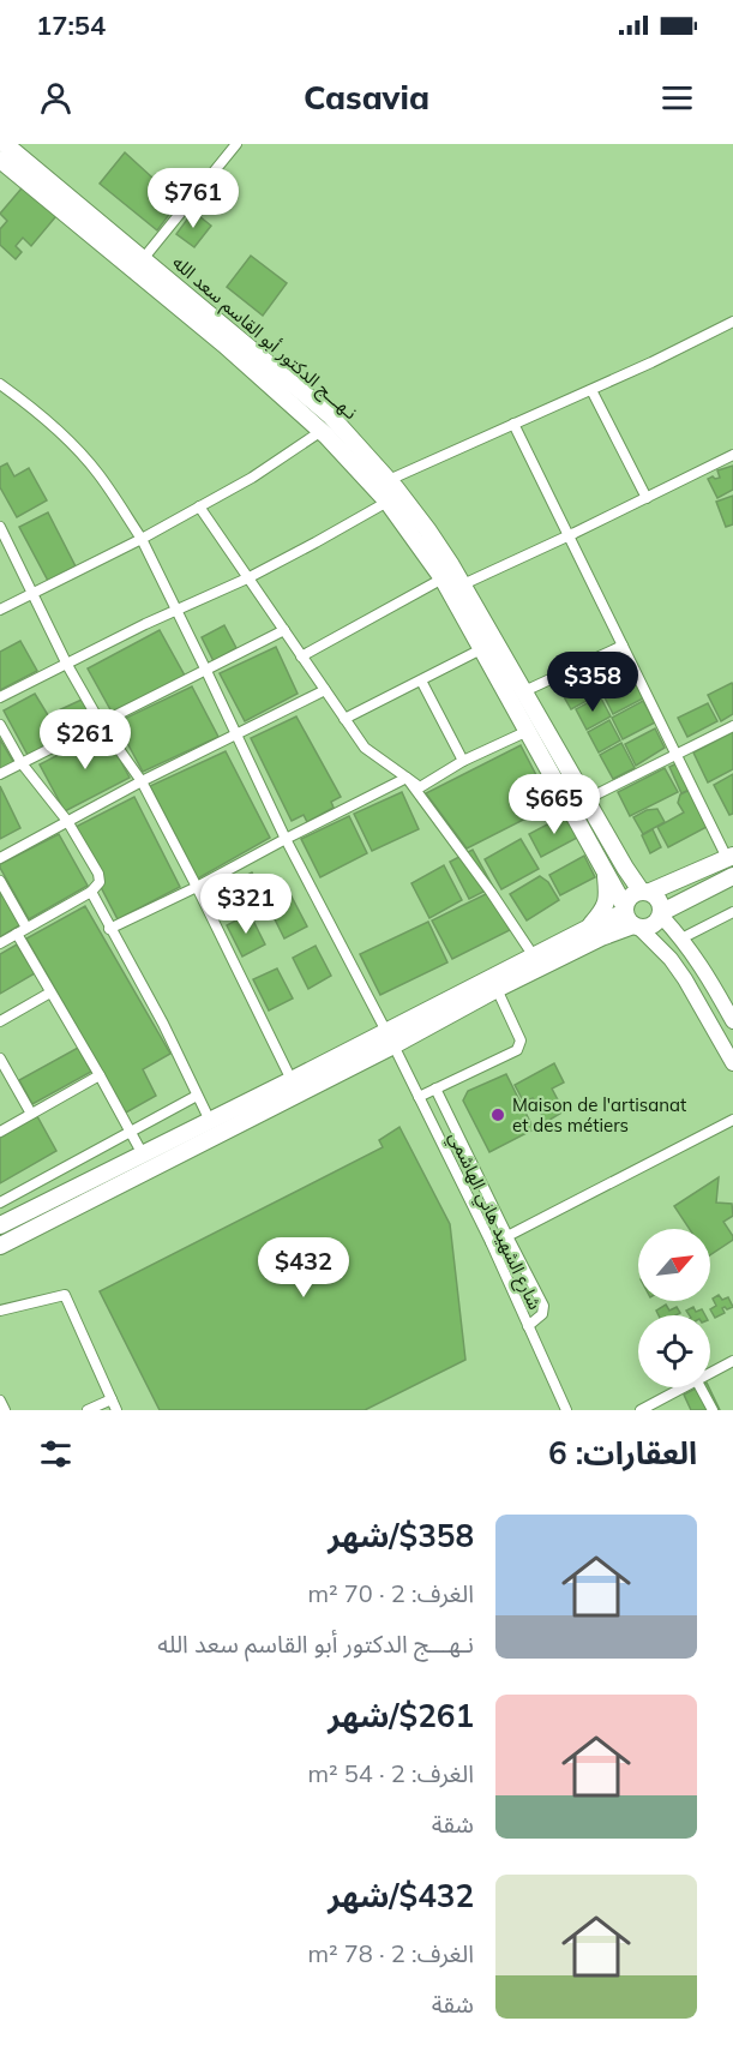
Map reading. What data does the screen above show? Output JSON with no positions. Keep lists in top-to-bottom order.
{
  "streets": {
    "main road": ["نـهـــج الدكتور أبو القاسم سعد الله"],
    "street": ["شارع الشهيد هاني الهاشمي"]
  },
  "places": ["Maison de l'artisanat et des métiers"],
  "north": "top right",
  "page": {
    "status": "17:54",
    "header": "Casavia",
    "price": [
      "$761",
      "$358",
      "$261",
      "$665",
      "$321",
      "$432"
    ],
    "heading": "العقارات: 6",
    "list": [
      {
        "name": "$358/شهر",
        "note": "الغرف: 2 · 70 m² · نـهـــج الدكتور أبو القاسم سعد الله"
      },
      {
        "name": "$261/شهر",
        "note": "الغرف: 2 · 54 m² · شقة"
      },
      {
        "name": "$432/شهر",
        "note": "الغرف: 2 · 78 m² · شقة"
      }
    ]
  }
}
